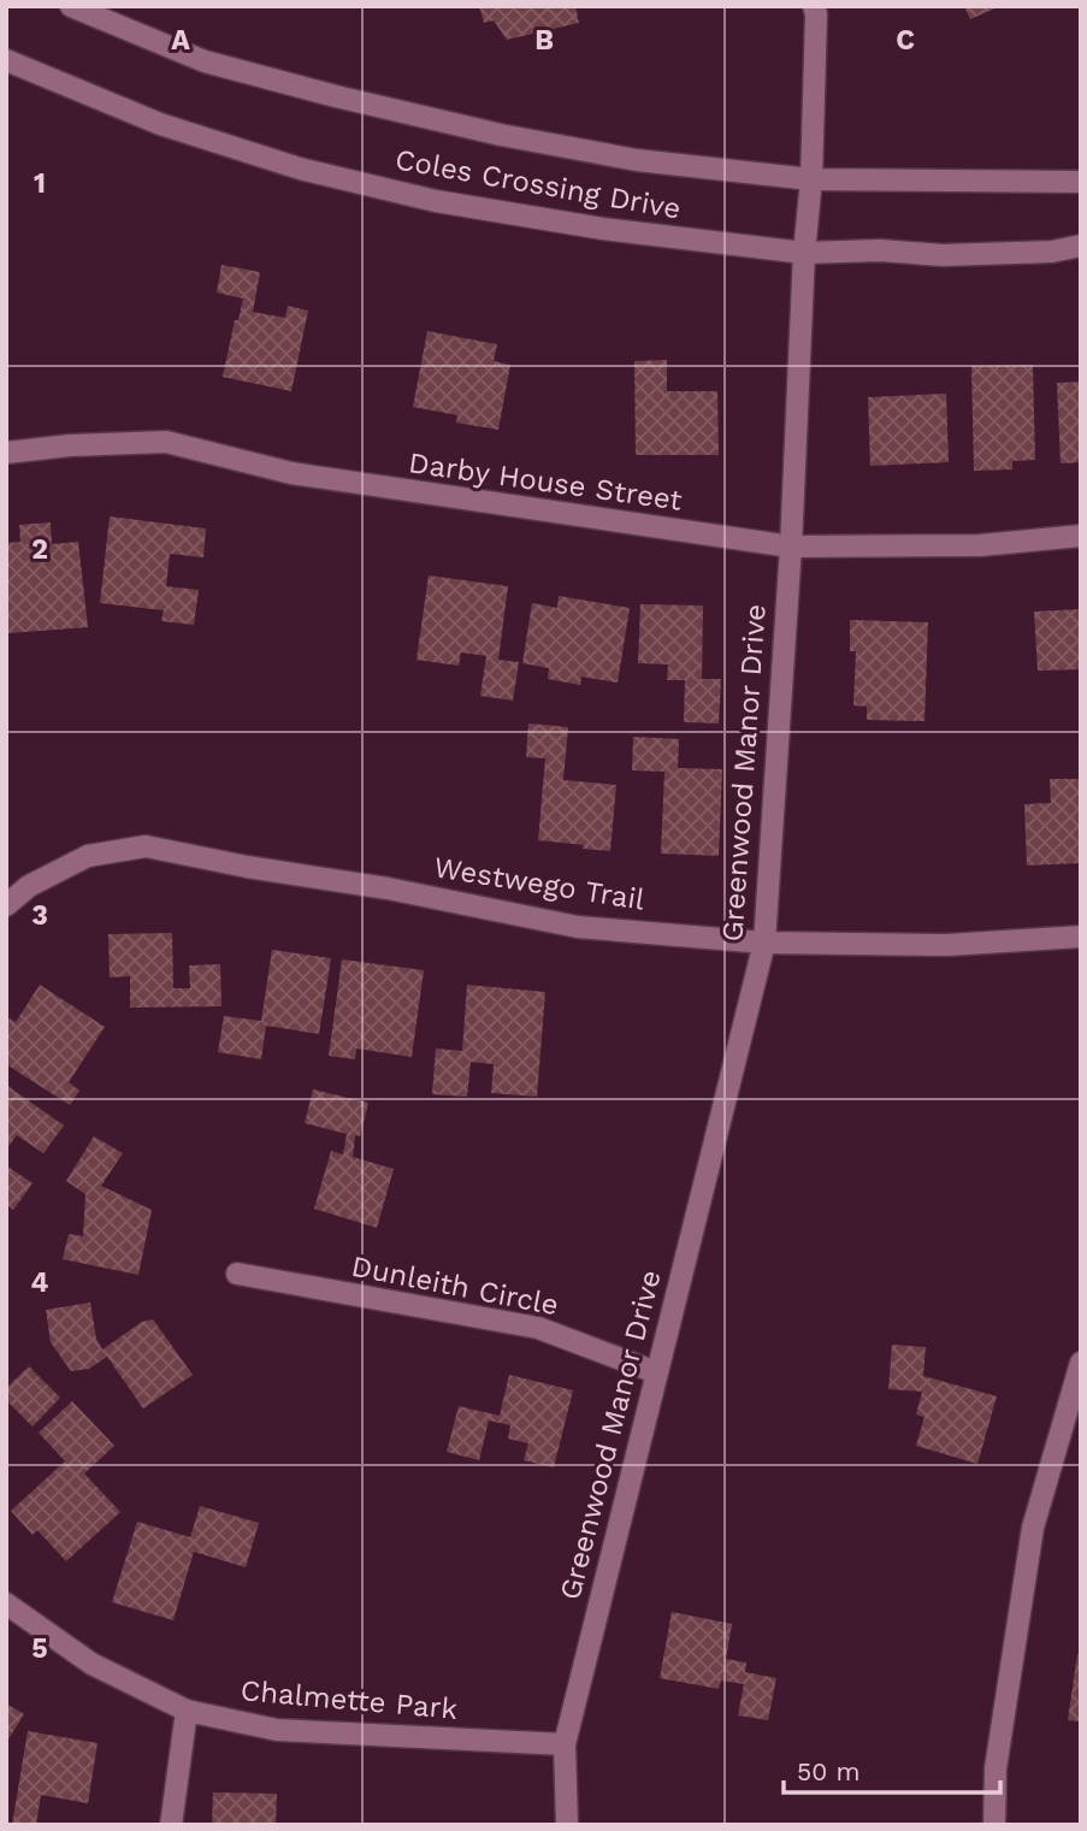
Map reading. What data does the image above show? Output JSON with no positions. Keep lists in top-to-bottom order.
{
  "streets": {
    "street": [
      "Coles Crossing Drive",
      "Darby House Street",
      "Greenwood Manor Drive",
      "Westwego Trail",
      "Dunleith Circle",
      "Chalmette Park"
    ]
  },
  "crossings": [
    ["Coles Crossing Drive", "Greenwood Manor Drive"],
    ["Darby House Street", "Greenwood Manor Drive"],
    ["Greenwood Manor Drive", "Westwego Trail"],
    ["Greenwood Manor Drive", "Dunleith Circle"],
    ["Greenwood Manor Drive", "Chalmette Park"]
  ],
  "scale_bar": "50 m",
  "grid": {
    "columns": ["A", "B", "C"],
    "rows": [
      "1",
      "2",
      "3",
      "4",
      "5"
    ]
  }
}
